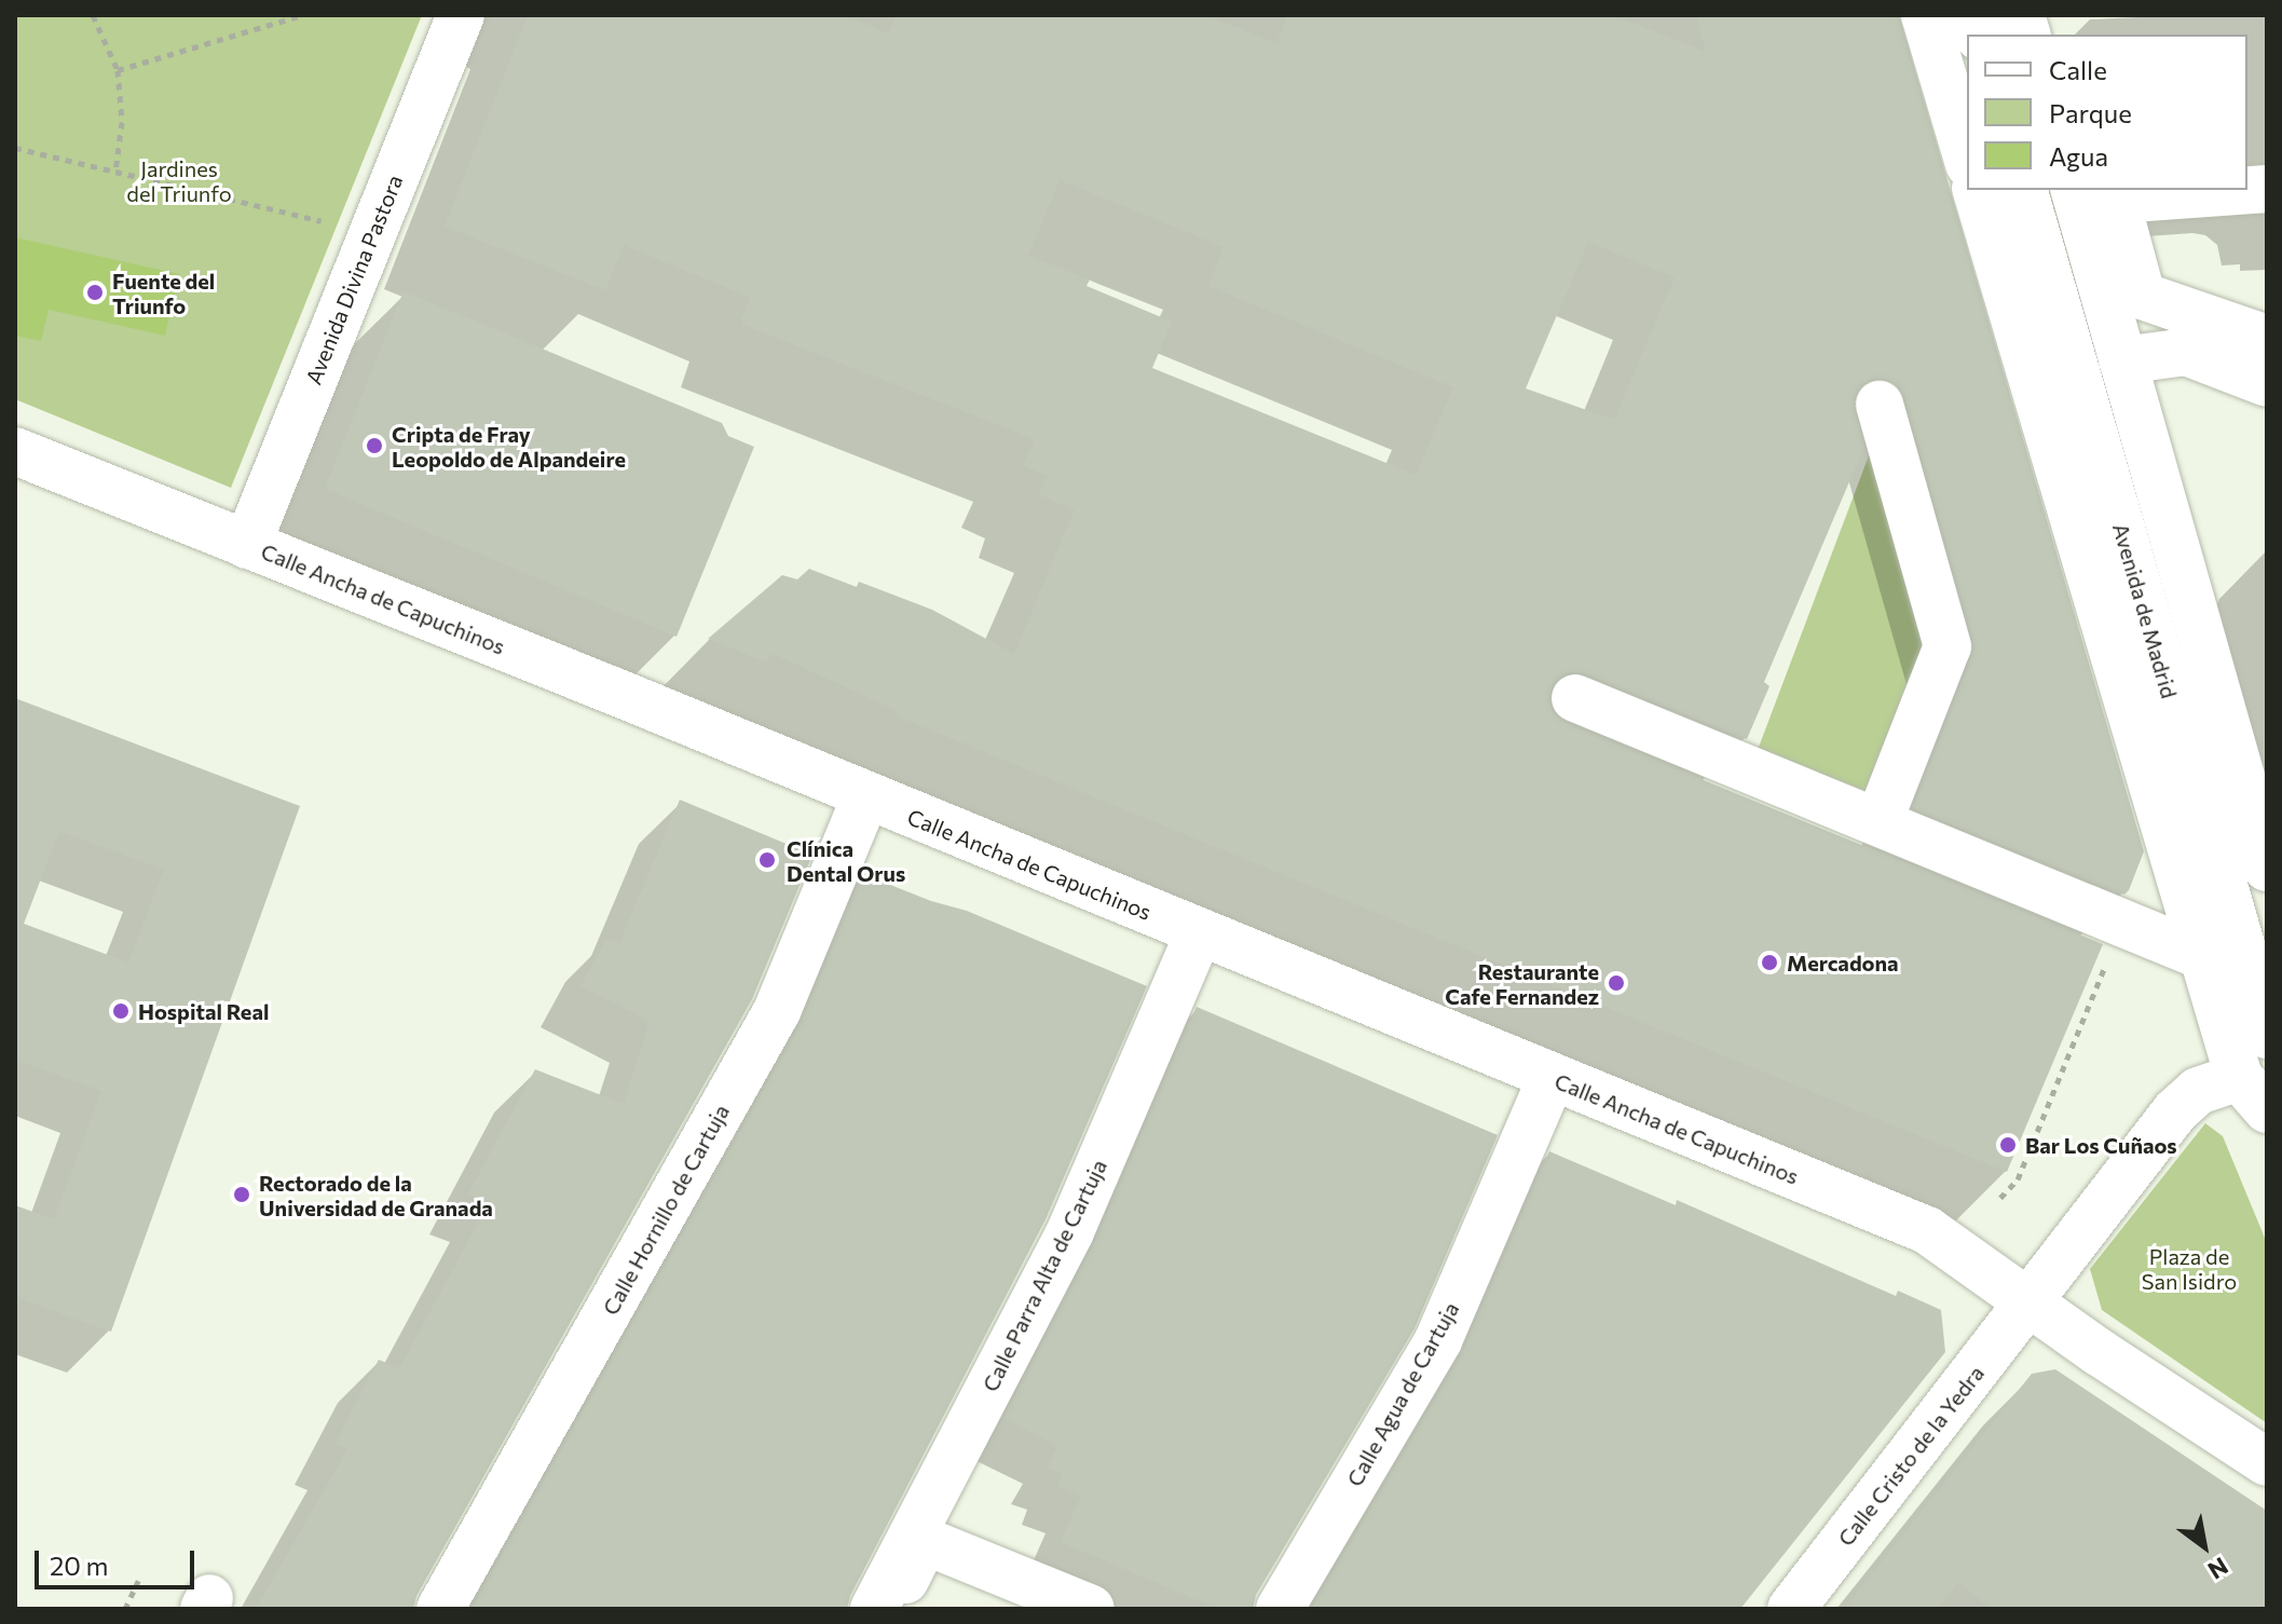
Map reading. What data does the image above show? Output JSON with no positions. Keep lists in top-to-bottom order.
{
  "streets": {
    "street": [
      "Avenida Divina Pastora",
      "Calle Ancha de Capuchinos",
      "Avenida de Madrid",
      "Calle Hornillo de Cartuja",
      "Calle Parra Alta de Cartuja",
      "Calle Agua de Cartuja",
      "Calle Cristo de la Yedra"
    ]
  },
  "crossings": [
    ["Avenida Divina Pastora", "Calle Ancha de Capuchinos"],
    ["Calle Ancha de Capuchinos", "Calle Hornillo de Cartuja"],
    ["Calle Ancha de Capuchinos", "Calle Parra Alta de Cartuja"],
    ["Calle Ancha de Capuchinos", "Calle Agua de Cartuja"],
    ["Calle Ancha de Capuchinos", "Calle Cristo de la Yedra"]
  ],
  "parks": ["Jardines del Triunfo", "Plaza de San Isidro"],
  "places": [
    "Fuente del Triunfo",
    "Cripta de Fray Leopoldo de Alpandeire",
    "Clínica Dental Orus",
    "Mercadona",
    "Restaurante Cafe Fernandez",
    "Hospital Real",
    "Bar Los Cuñaos",
    "Rectorado de la Universidad de Granada"
  ],
  "legend": ["Calle", "Parque", "Agua"],
  "scale_bar": "20 m",
  "north": "bottom right"
}
